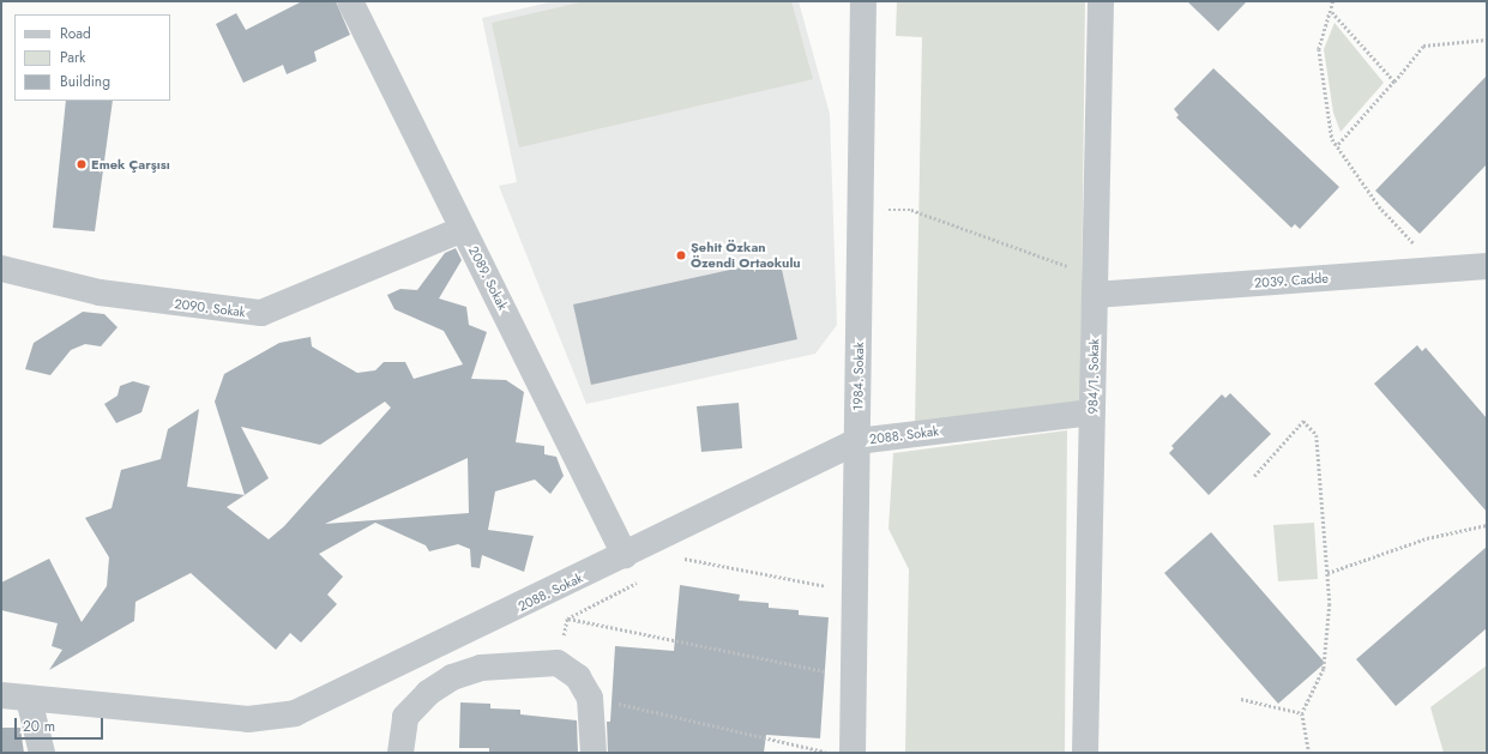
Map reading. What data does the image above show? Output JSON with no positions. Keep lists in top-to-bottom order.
{
  "streets": {
    "street": [
      "2089. Sokak",
      "2039. Cadde",
      "2090. Sokak",
      "1984. Sokak",
      "984/1. Sokak",
      "2088. Sokak"
    ]
  },
  "crossings": [
    ["2089. Sokak", "2090. Sokak"],
    ["2089. Sokak", "2088. Sokak"],
    ["2039. Cadde", "984/1. Sokak"],
    ["1984. Sokak", "2088. Sokak"],
    ["984/1. Sokak", "2088. Sokak"]
  ],
  "places": ["Emek Çarşısı", "Şehit Özkan Özendi Ortaokulu"],
  "legend": ["Road", "Park", "Building"],
  "scale_bar": "20 m"
}
